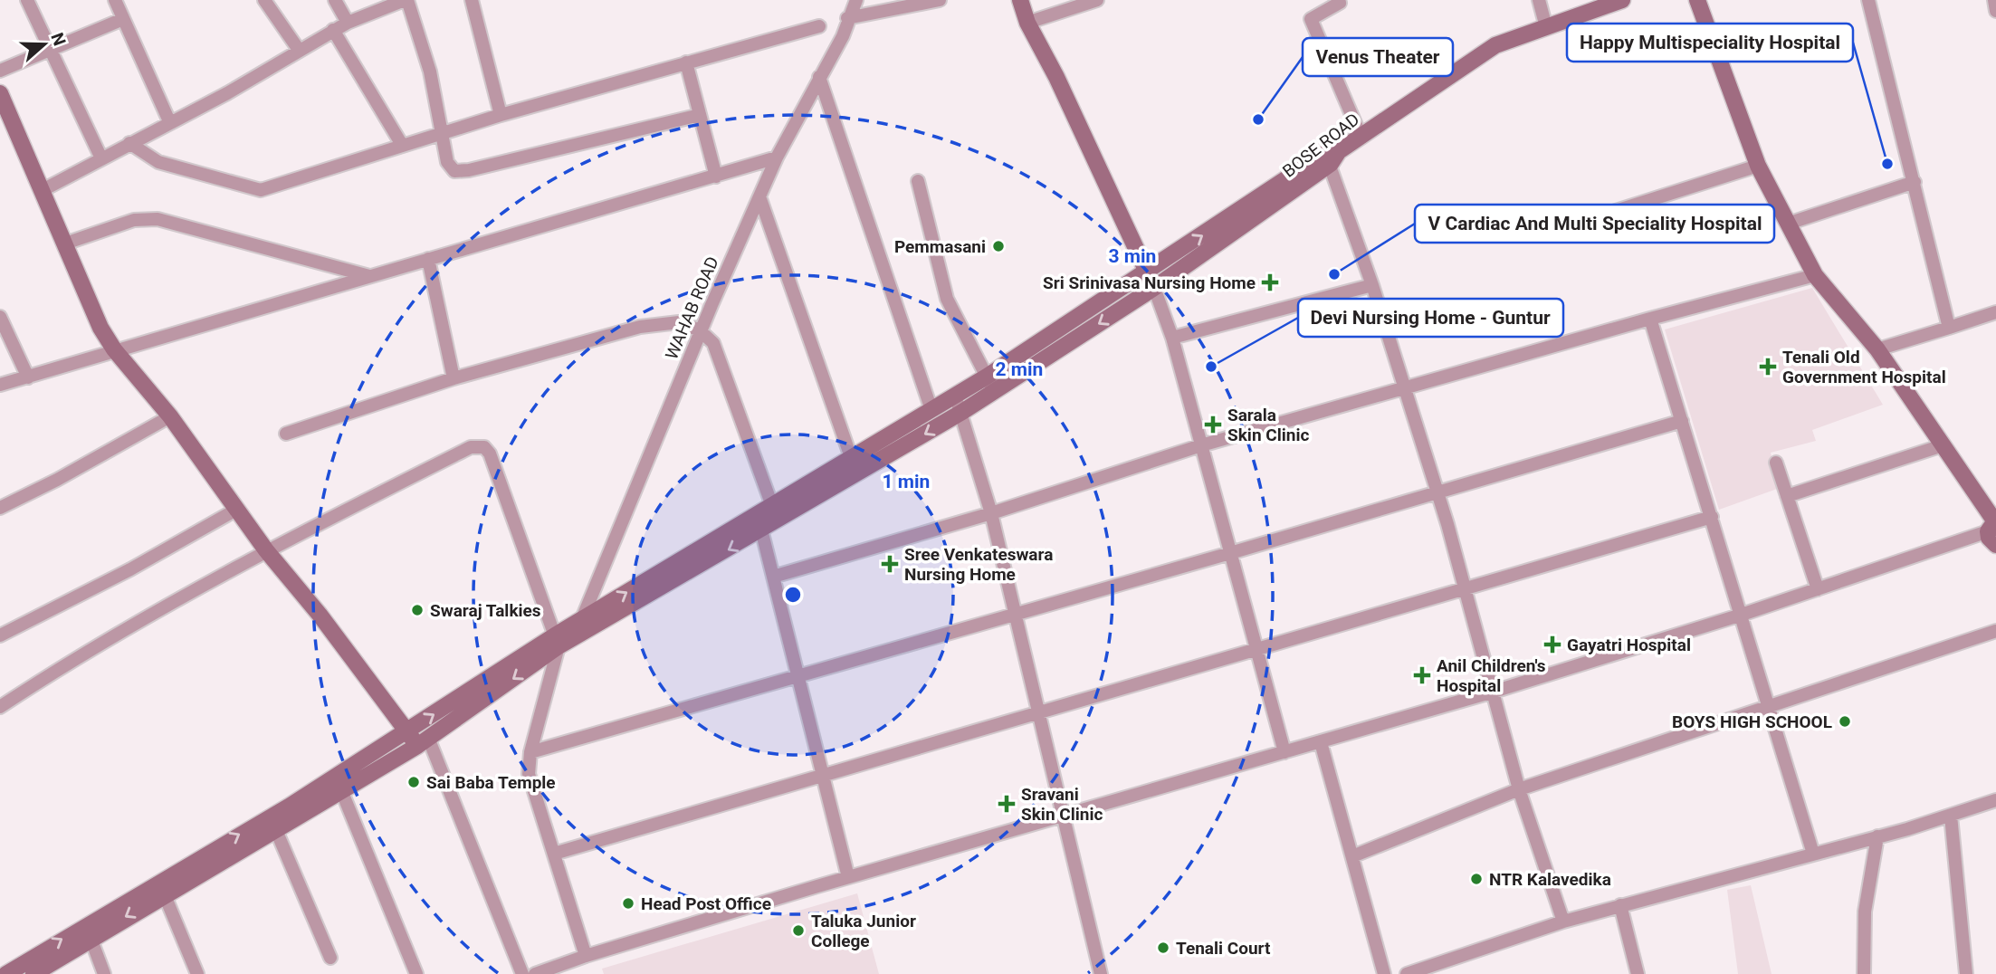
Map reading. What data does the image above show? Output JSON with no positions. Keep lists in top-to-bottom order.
{
  "streets": {
    "main road": ["BOSE ROAD"],
    "street": ["WAHAB ROAD"]
  },
  "crossings": [
    ["BOSE ROAD", "WAHAB ROAD"]
  ],
  "places": {
    "other": [
      "Venus Theater",
      "Happy Multispeciality Hospital",
      "Pemmasani",
      "V Cardiac And Multi Speciality Hospital",
      "Devi Nursing Home - Guntur",
      "Swaraj Talkies",
      "BOYS HIGH SCHOOL",
      "Sai Baba Temple",
      "NTR Kalavedika",
      "Head Post Office",
      "Taluka Junior College",
      "Tenali Court"
    ],
    "health": [
      "Sri Srinivasa Nursing Home",
      "Tenali Old Government Hospital",
      "Sarala Skin Clinic",
      "Sree Venkateswara Nursing Home",
      "Gayatri Hospital",
      "Anil Children's Hospital",
      "Sravani Skin Clinic"
    ]
  },
  "north": "right",
  "rings": ["3 min", "2 min", "1 min"]
}
